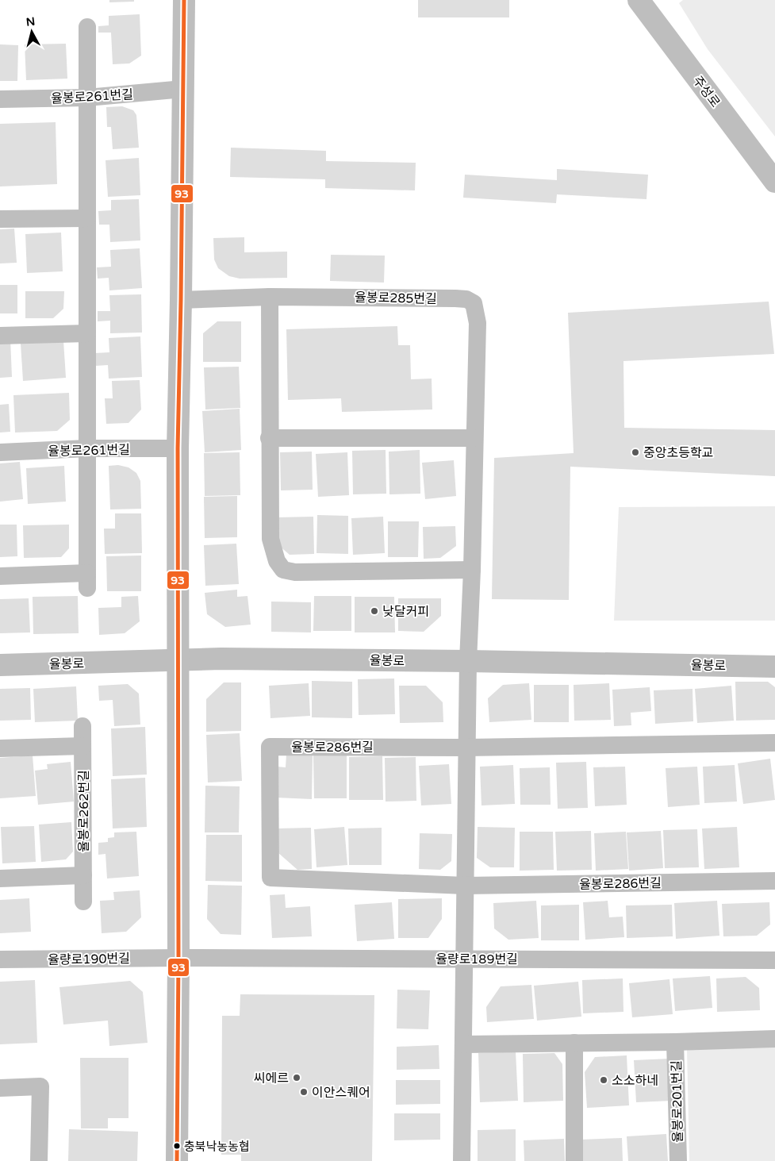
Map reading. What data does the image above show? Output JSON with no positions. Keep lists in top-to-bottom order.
{
  "streets": {
    "street": [
      "주성로",
      "율봉로261번길",
      "율봉로285번길",
      "율봉로",
      "율봉로286번길",
      "율봉로262번길",
      "율량로190번길",
      "율량로189번길",
      "율봉로201번길"
    ]
  },
  "crossings": [
    ["율봉로285번길", "율봉로"],
    ["율량로190번길", "율량로189번길"]
  ],
  "places": [
    "중앙초등학교",
    "낮달커피",
    "씨에르",
    "소소하네",
    "이안스퀘어",
    "충북낙농농협"
  ],
  "lines": ["transit line 93"],
  "north": "top"
}
